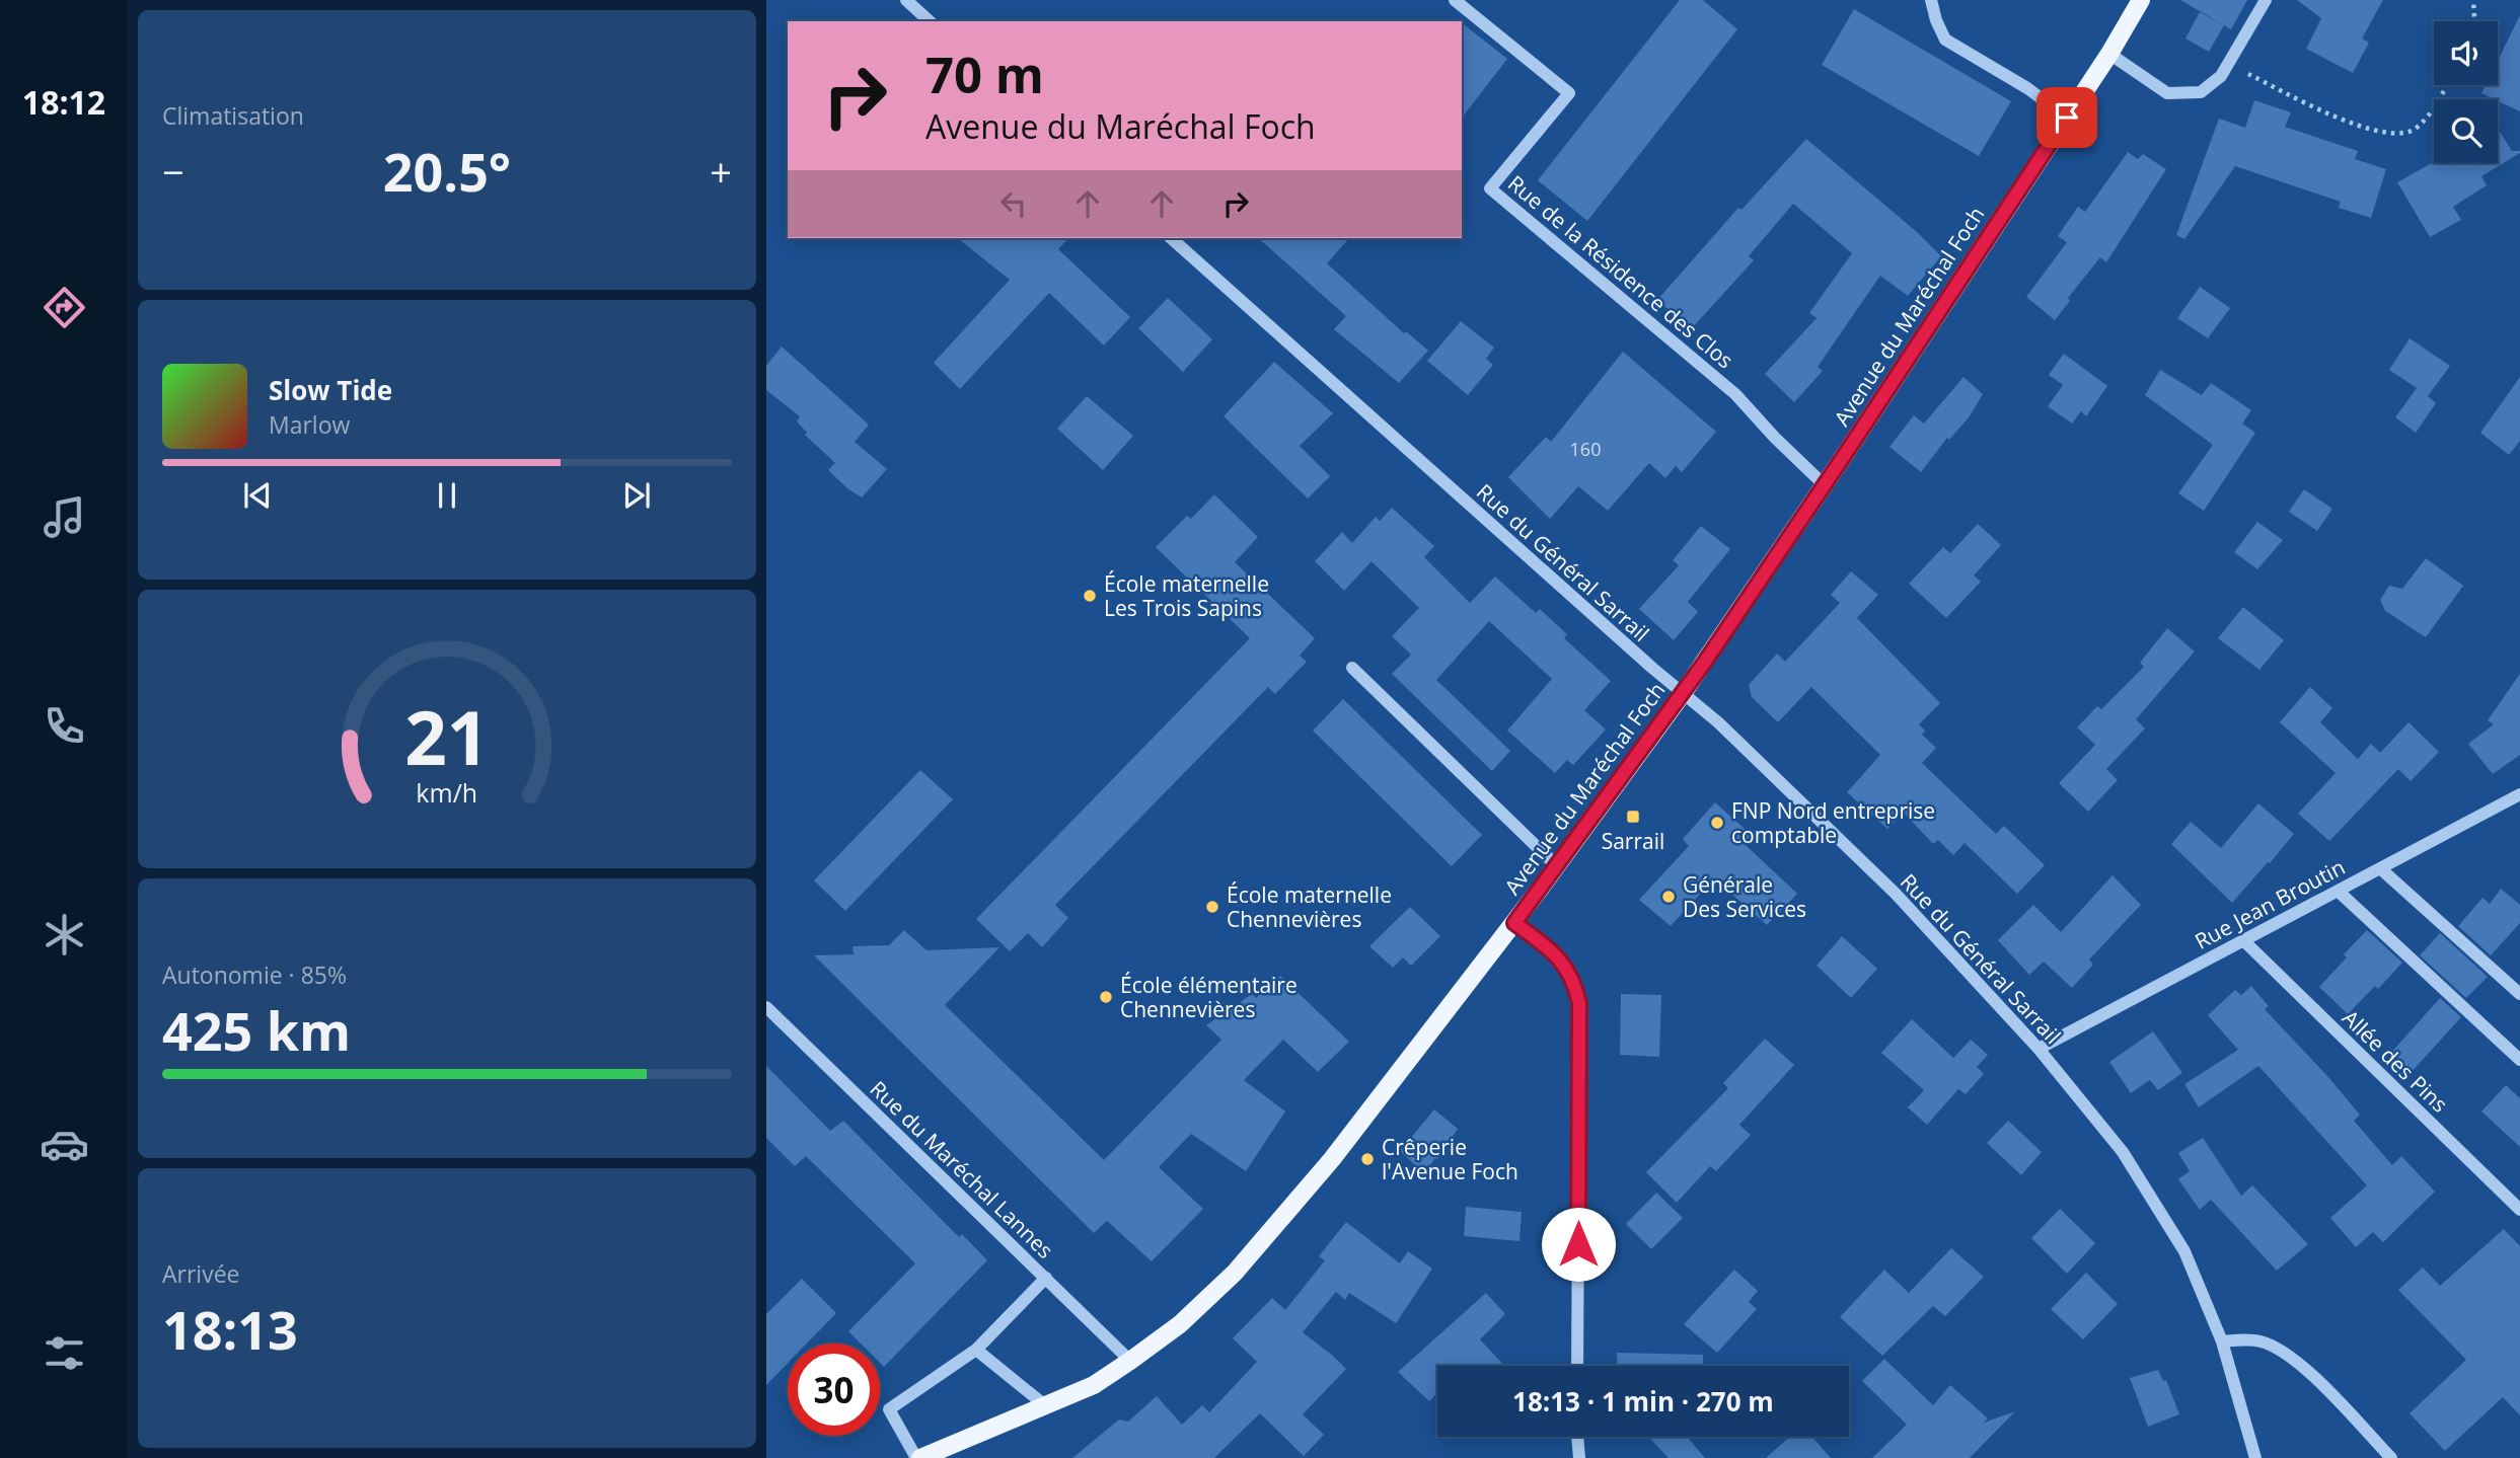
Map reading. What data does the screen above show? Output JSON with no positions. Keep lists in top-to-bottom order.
{
  "streets": {
    "main road": ["Avenue du Maréchal Foch"],
    "street": [
      "Rue de la Résidence des Clos",
      "Rue du Général Sarrail",
      "Rue Jean Broutin",
      "Allée des Pins",
      "Rue du Maréchal Lannes"
    ]
  },
  "crossings": [
    ["Rue de la Résidence des Clos", "Avenue du Maréchal Foch"],
    ["Avenue du Maréchal Foch", "Rue du Général Sarrail"],
    ["Avenue du Maréchal Foch", "Rue du Maréchal Lannes"],
    ["Rue du Général Sarrail", "Rue Jean Broutin"],
    ["Rue Jean Broutin", "Allée des Pins"]
  ],
  "places": {
    "other": [
      "École maternelle Les Trois Sapins",
      "FNP Nord entreprise comptable",
      "Générale Des Services",
      "École maternelle Chennevières",
      "École élémentaire Chennevières",
      "Crêperie l'Avenue Foch"
    ],
    "transit": ["Sarrail"]
  },
  "house_numbers": ["160"],
  "page": {
    "tabs": "18:12",
    "tile": [
      "Climatisation",
      ["Autonomie · 85%", "425 km"],
      ["Arrivée", "18:13"]
    ],
    "turn": ["70 m", "Avenue du Maréchal Foch"],
    "heat": ["−", "20.5°", "+"],
    "song": ["Slow Tide", "Marlow"],
    "limit": "30",
    "trip": "18:13 · 1 min · 270 m",
    "gauge": ["21", "km/h"]
  }
}
